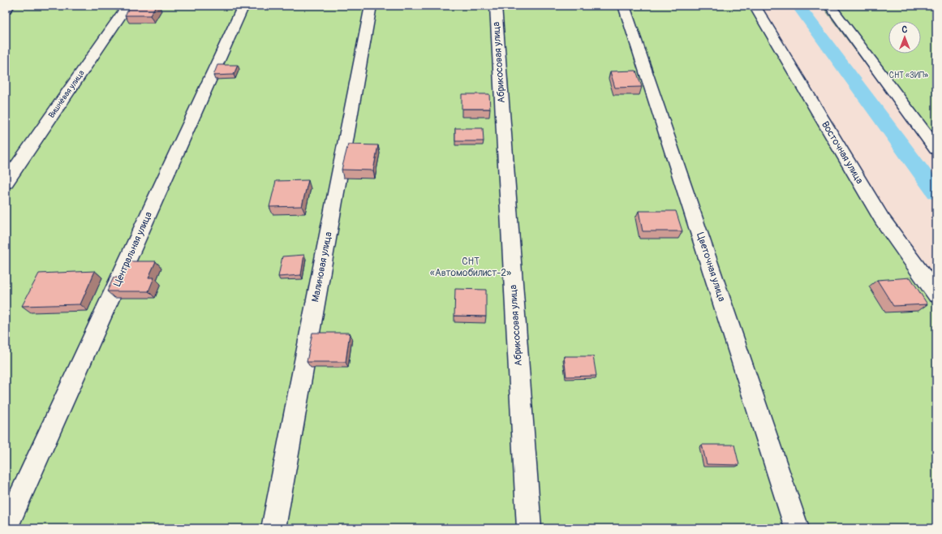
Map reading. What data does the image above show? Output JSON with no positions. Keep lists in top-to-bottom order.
{
  "streets": {
    "street": [
      "Абрикосовая улица",
      "Вишнёвая улица",
      "Восточная улица",
      "Центральная улица",
      "Малиновая улица",
      "Цветочная улица"
    ]
  },
  "parks": ["СНТ «ЗИП»", "СНТ «Автомобилист-2»"],
  "north": "top"
}
